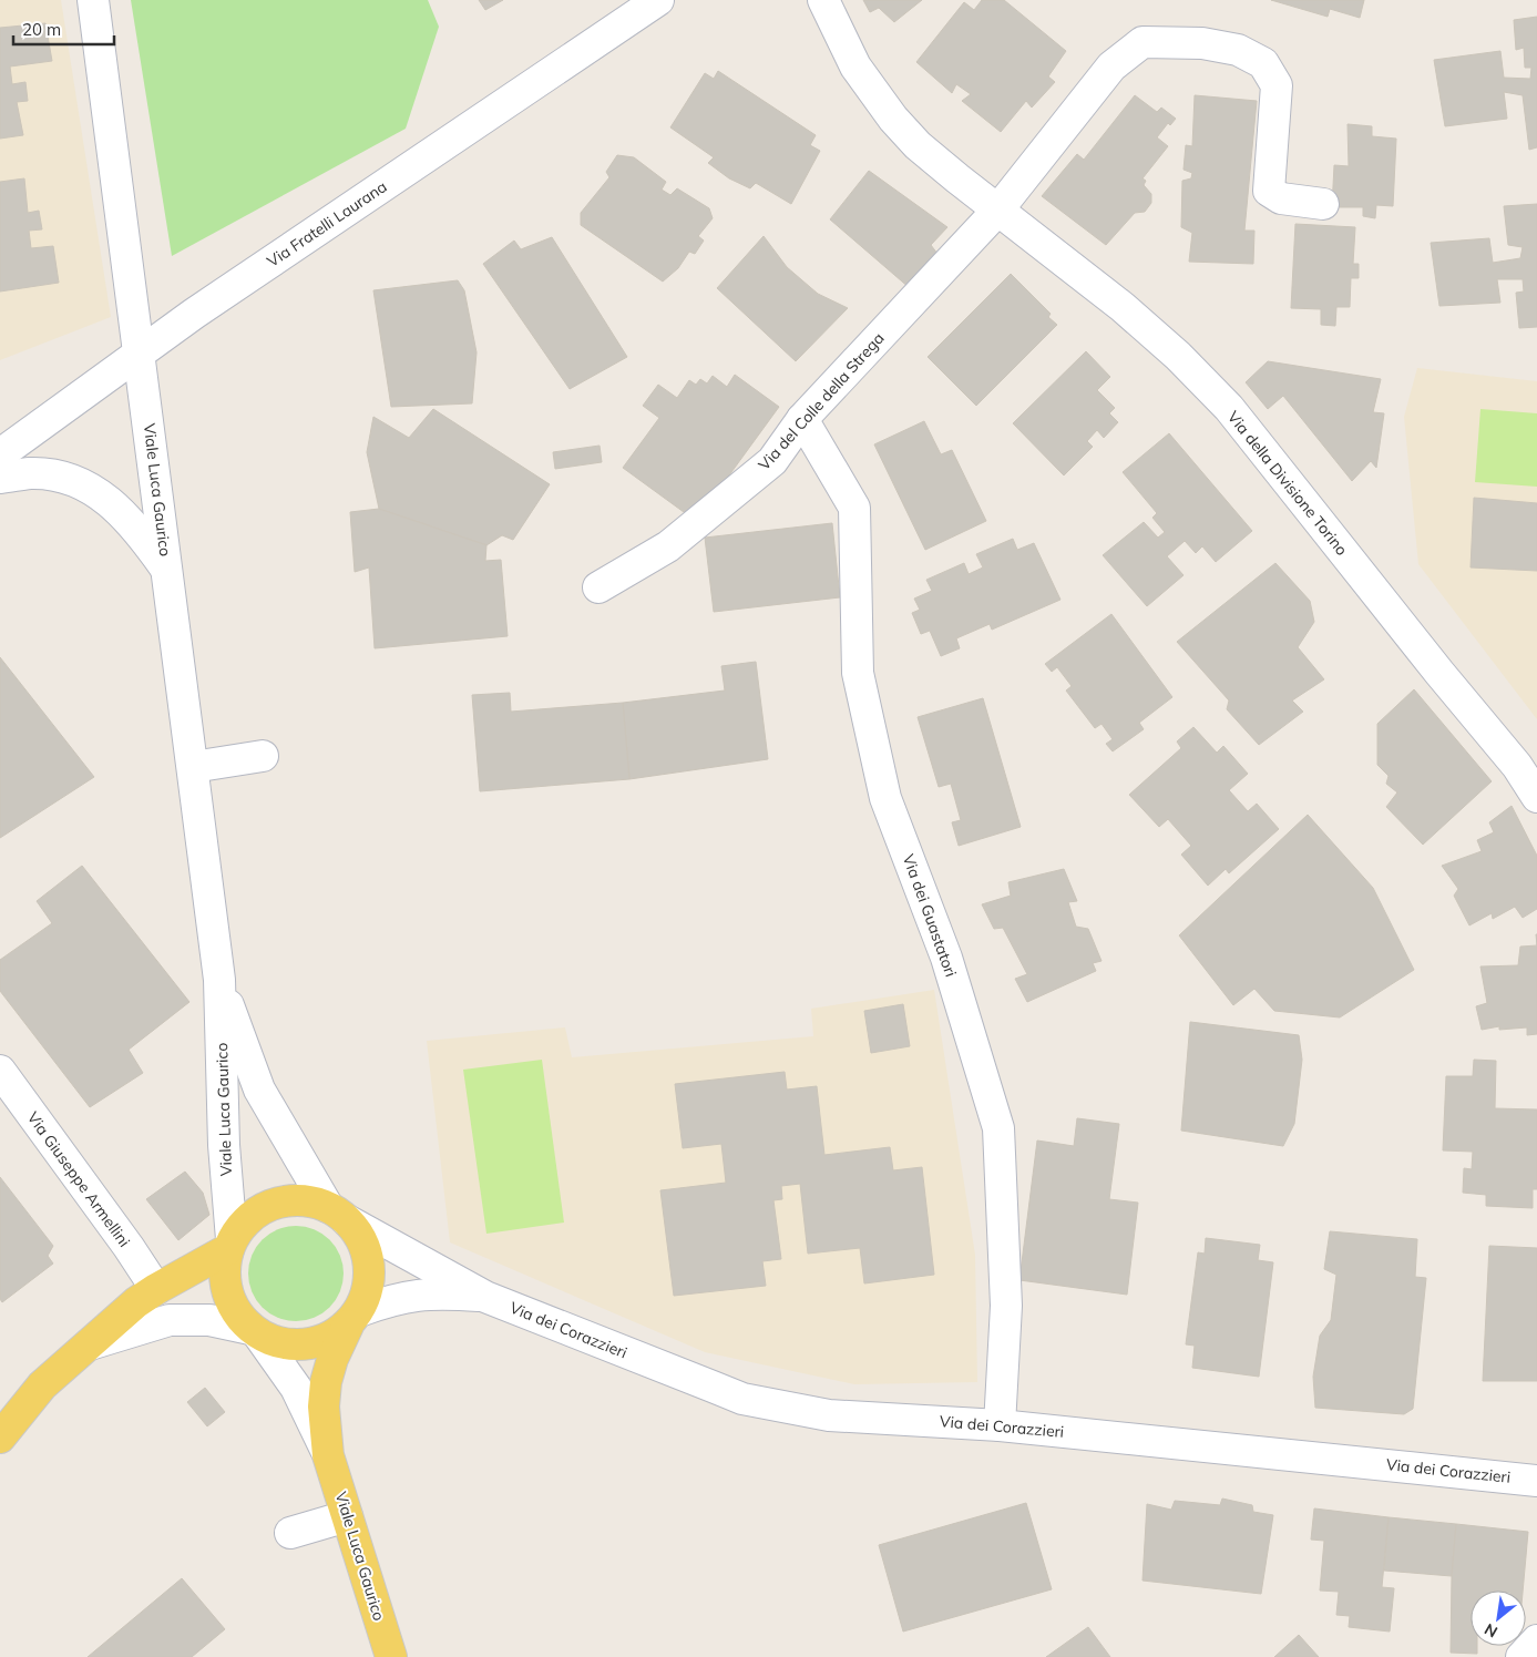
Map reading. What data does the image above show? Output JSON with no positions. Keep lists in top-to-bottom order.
{
  "streets": {
    "main road": ["Viale Luca Gaurico"],
    "street": [
      "Via Fratelli Laurana",
      "Via del Colle della Strega",
      "Via della Divisione Torino",
      "Via dei Guastatori",
      "Via Giuseppe Armellini",
      "Via dei Corazzieri"
    ]
  },
  "crossings": [
    ["Via Fratelli Laurana", "Viale Luca Gaurico"],
    ["Via del Colle della Strega", "Via della Divisione Torino"],
    ["Via del Colle della Strega", "Via dei Guastatori"],
    ["Viale Luca Gaurico", "Via dei Corazzieri"],
    ["Via dei Guastatori", "Via dei Corazzieri"]
  ],
  "scale_bar": "20 m",
  "north": "bottom left"
}
